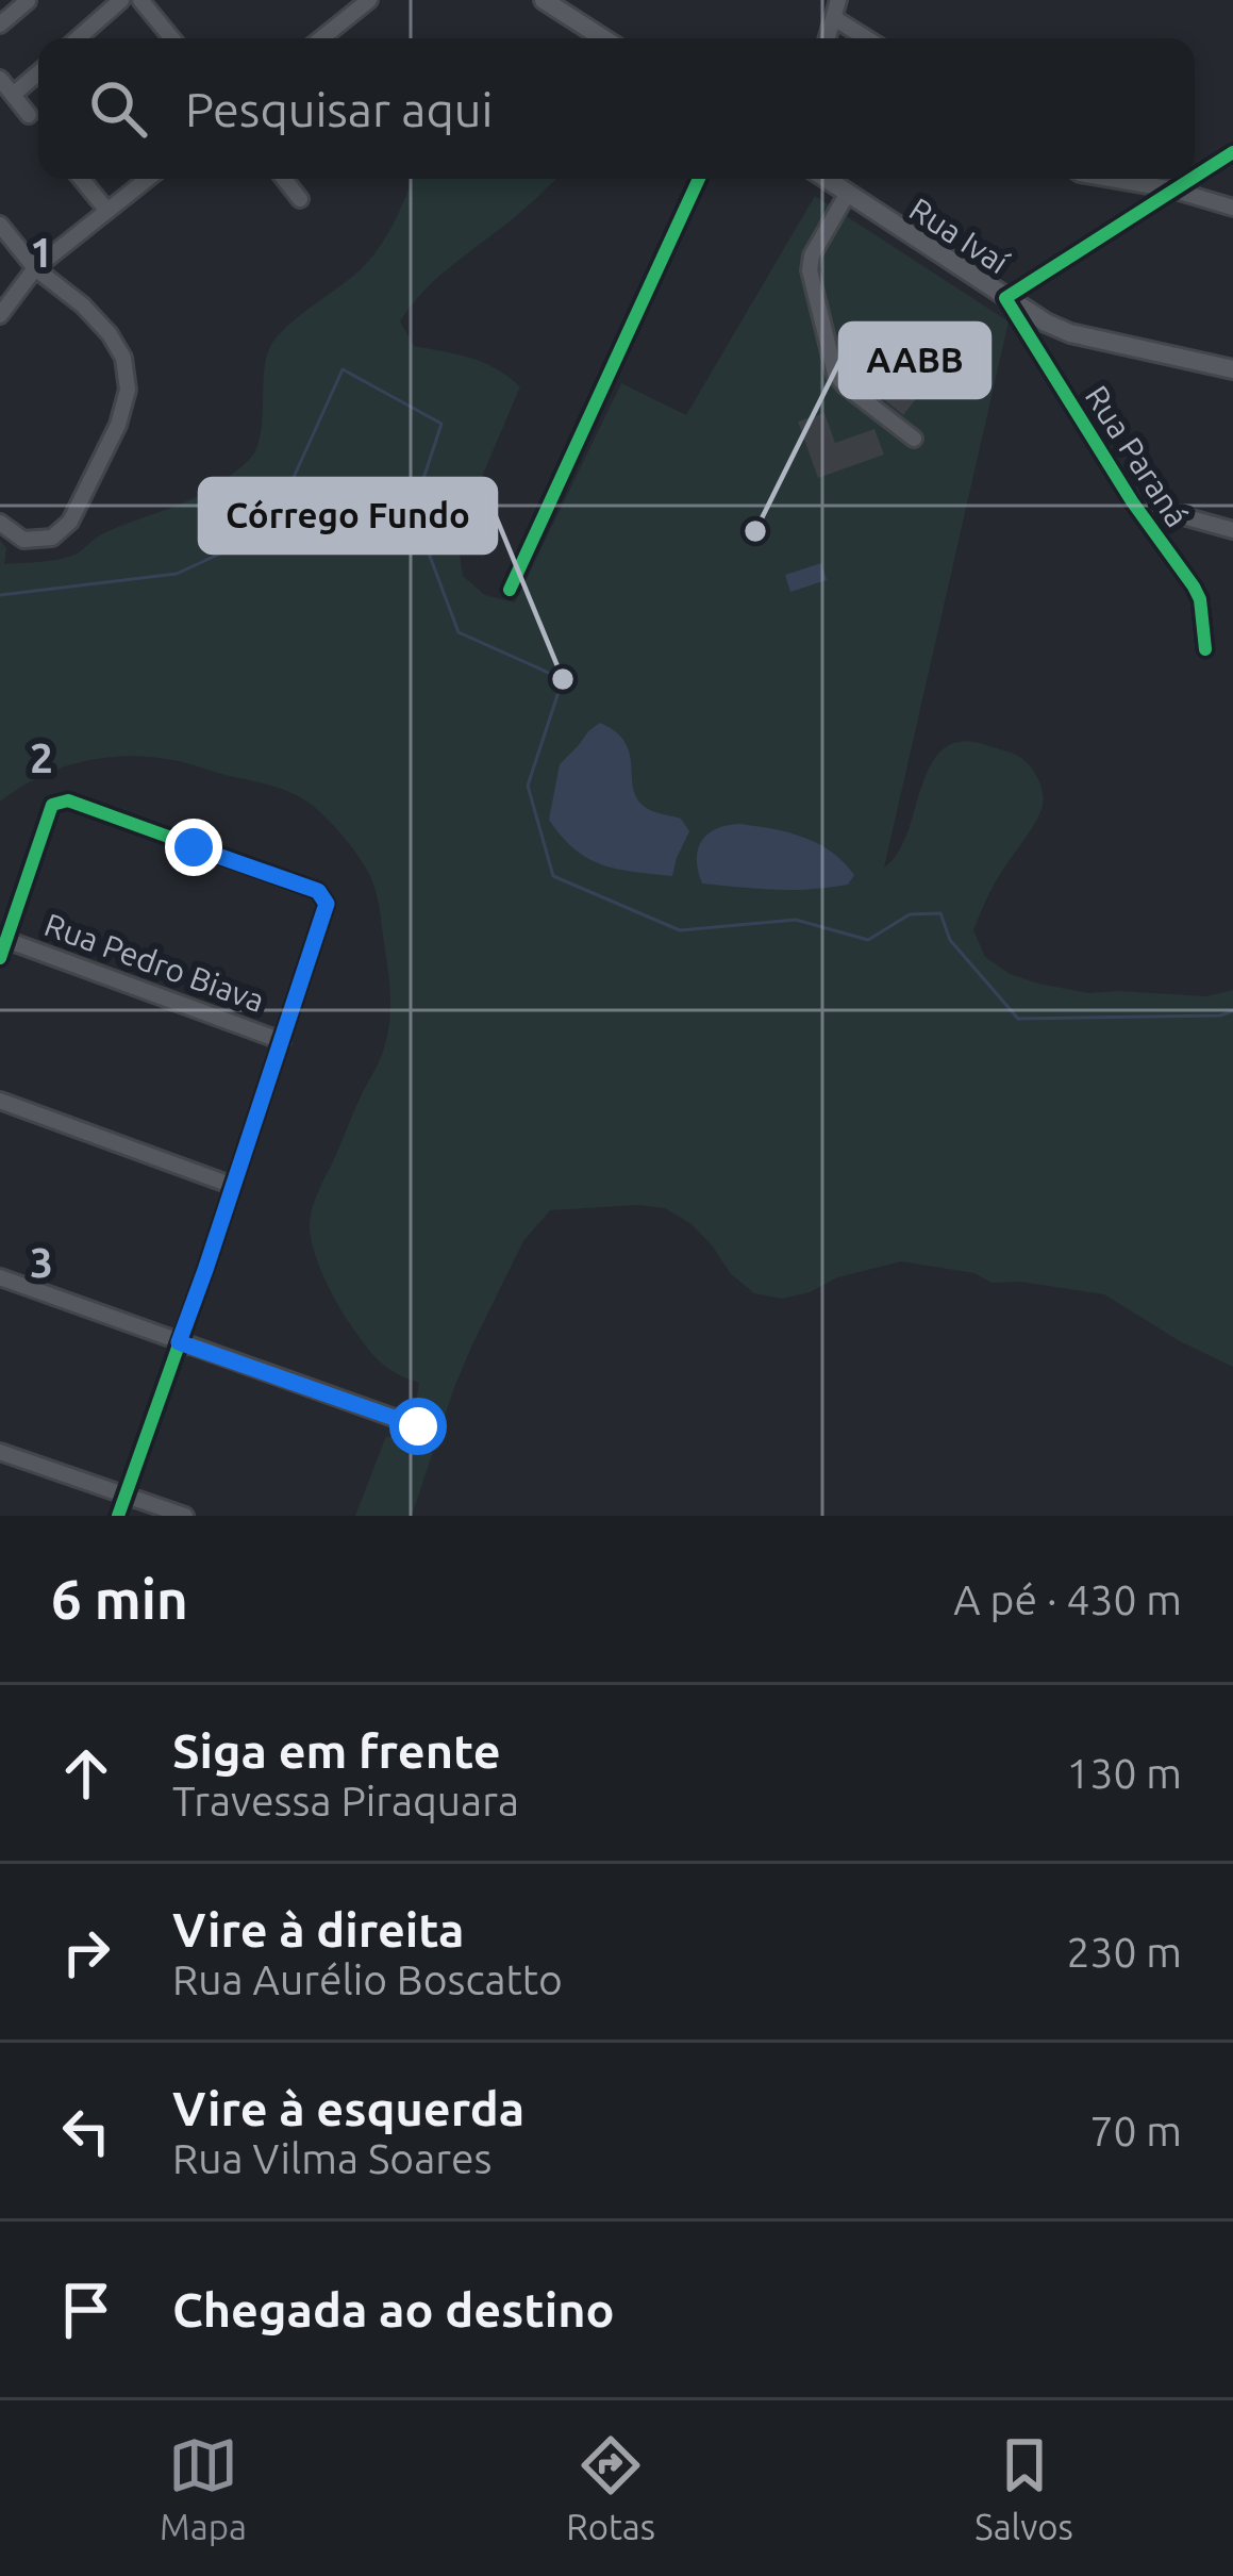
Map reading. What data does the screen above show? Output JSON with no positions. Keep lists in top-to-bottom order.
{
  "streets": {
    "main road": ["Rua Ivaí"],
    "street": ["Rua Paraná", "Rua Pedro Biava"]
  },
  "crossings": [
    ["Rua Ivaí", "Rua Paraná"]
  ],
  "places": ["AABB", "Córrego Fundo"],
  "page": {
    "search": "Pesquisar aqui",
    "heading": ["6 min", "A pé · 430 m"],
    "list": [
      ["Siga em frente", "Travessa Piraquara", "130 m"],
      ["Vire à direita", "Rua Aurélio Boscatto", "230 m"],
      ["Vire à esquerda", "Rua Vilma Soares", "70 m"],
      "Chegada ao destino"
    ],
    "nav": ["Mapa", "Rotas", "Salvos"]
  },
  "grid": {
    "rows": ["1", "2", "3"]
  }
}
